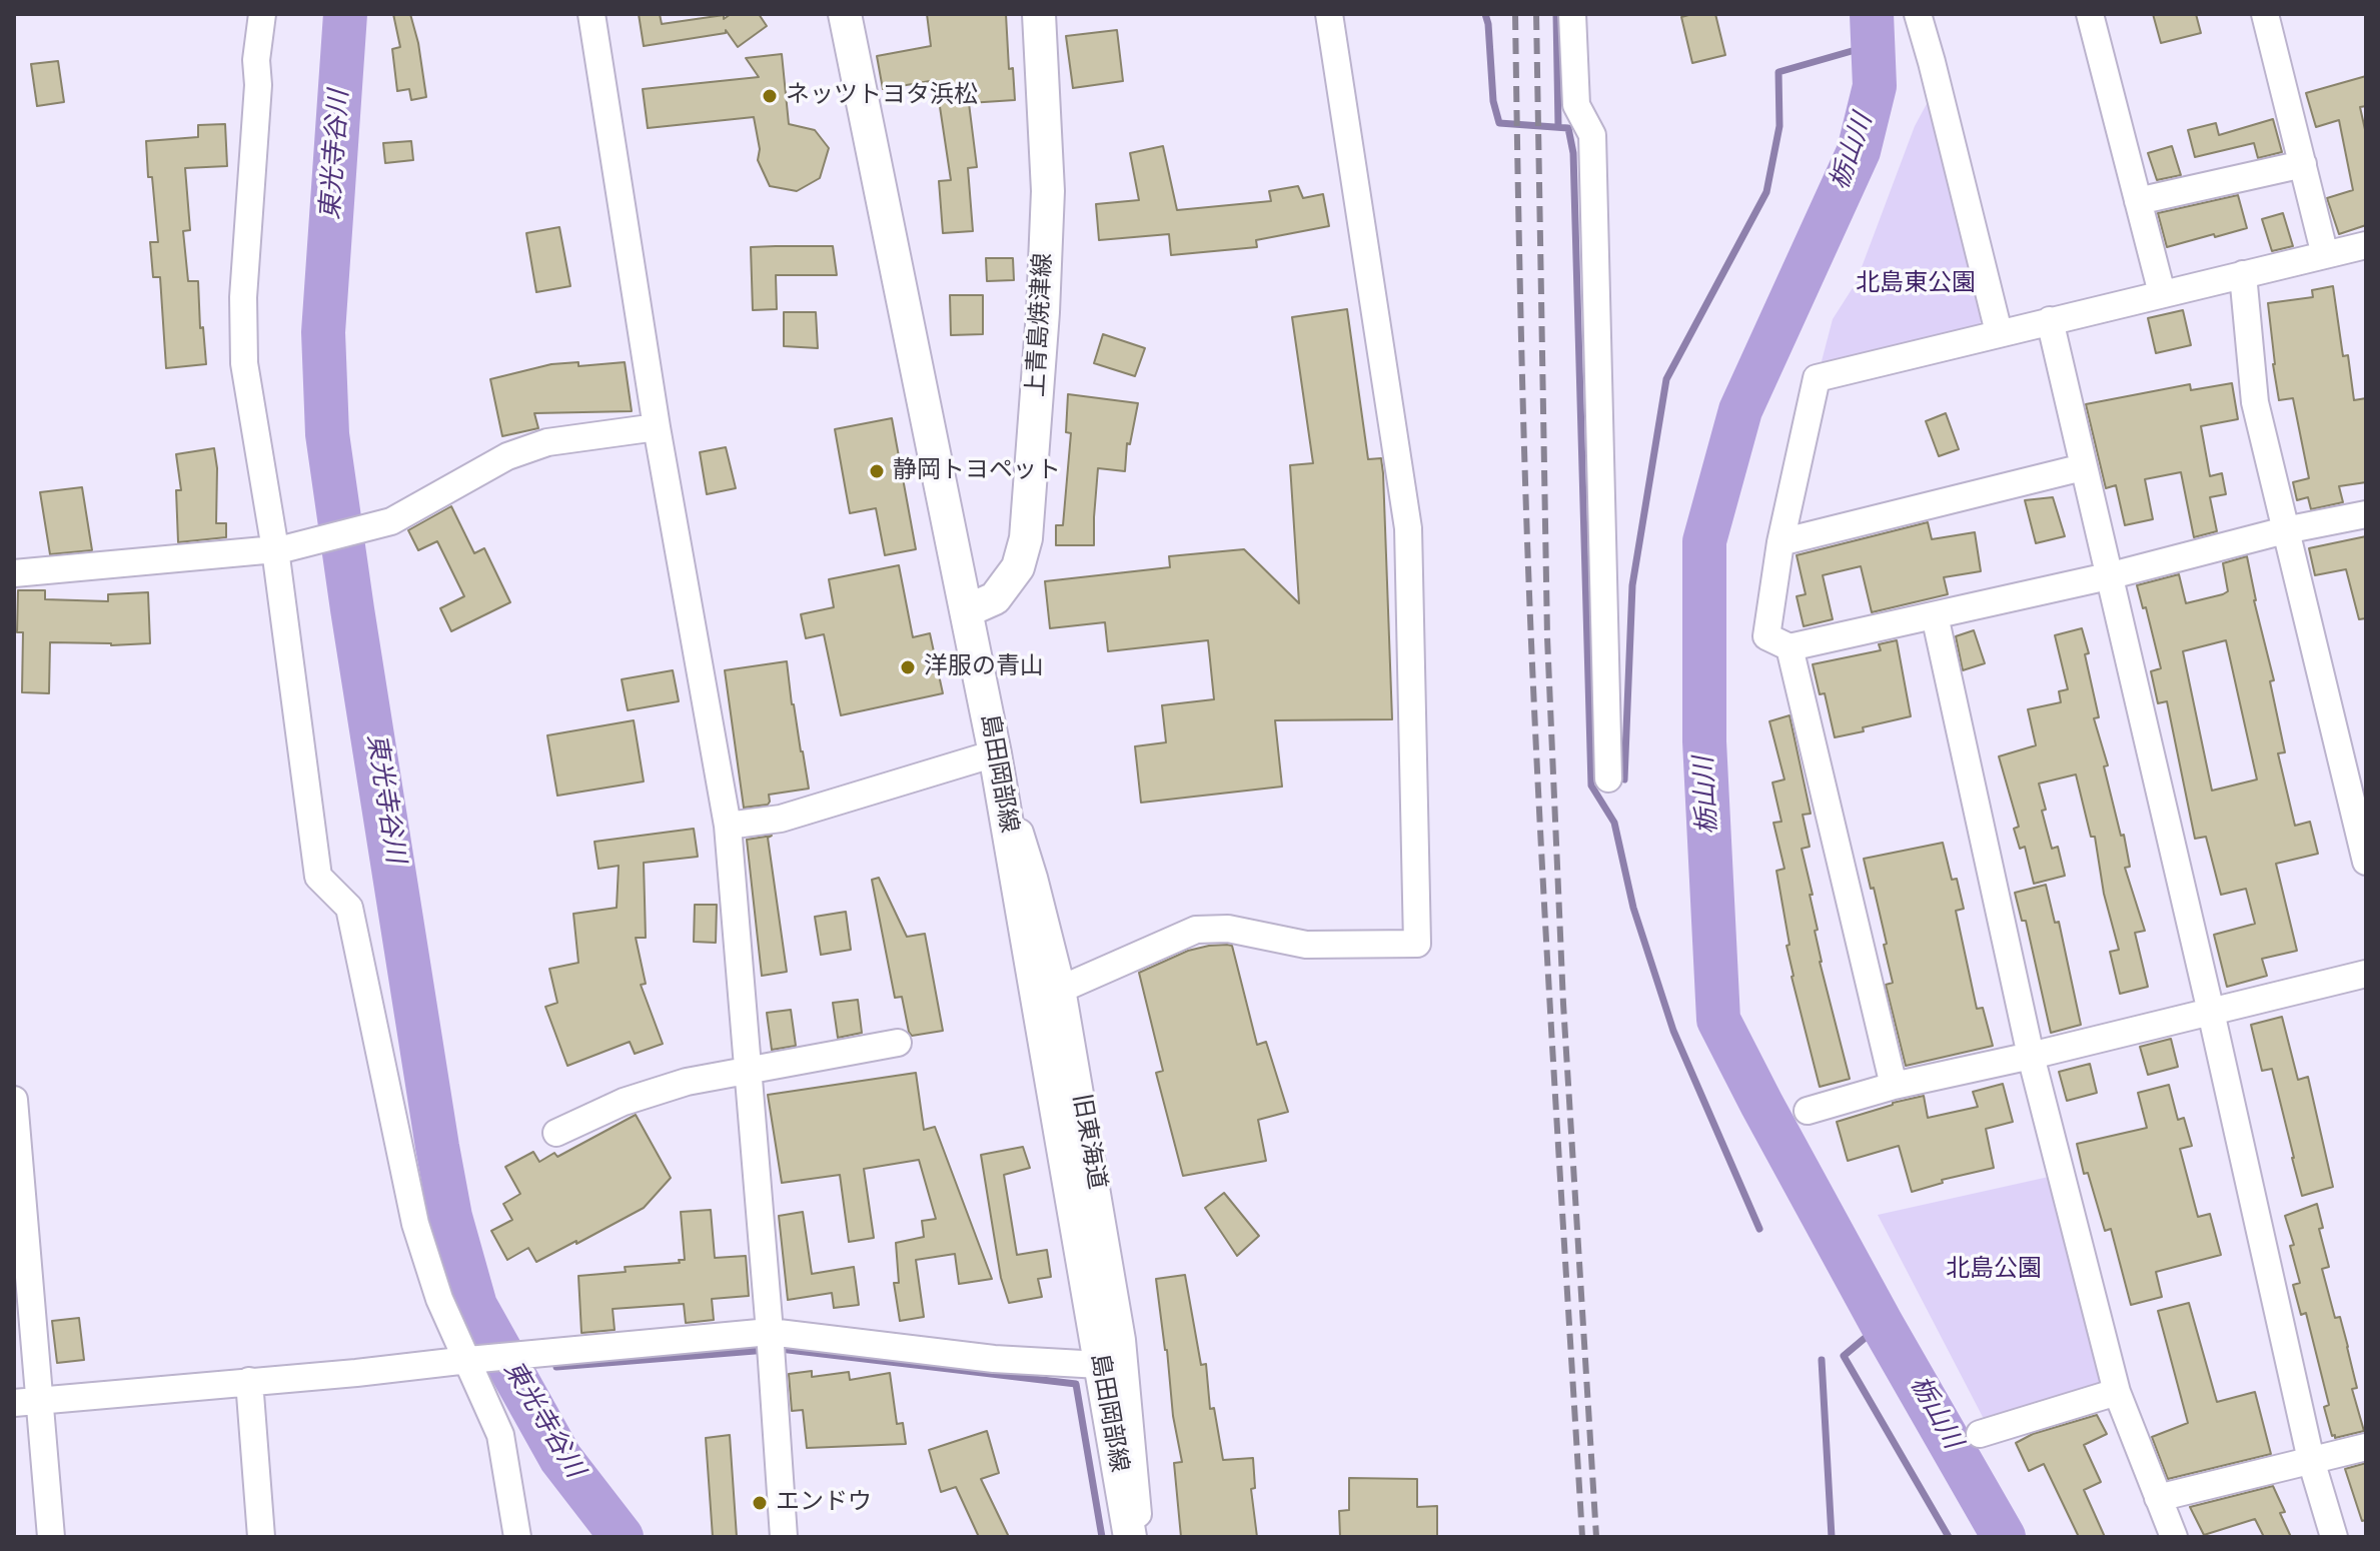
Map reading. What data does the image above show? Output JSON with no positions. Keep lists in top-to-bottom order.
{
  "streets": {
    "main road": ["上青島焼津線", "島田岡部線"],
    "street": ["旧東海道"]
  },
  "crossings": [
    ["上青島焼津線", "島田岡部線"],
    ["島田岡部線", "旧東海道"]
  ],
  "water": ["栃山川", "東光寺谷川"],
  "parks": ["北島東公園", "北島公園"],
  "places": [
    "ネッツトヨタ浜松",
    "静岡トヨペット",
    "洋服の青山",
    "エンドウ"
  ]
}
